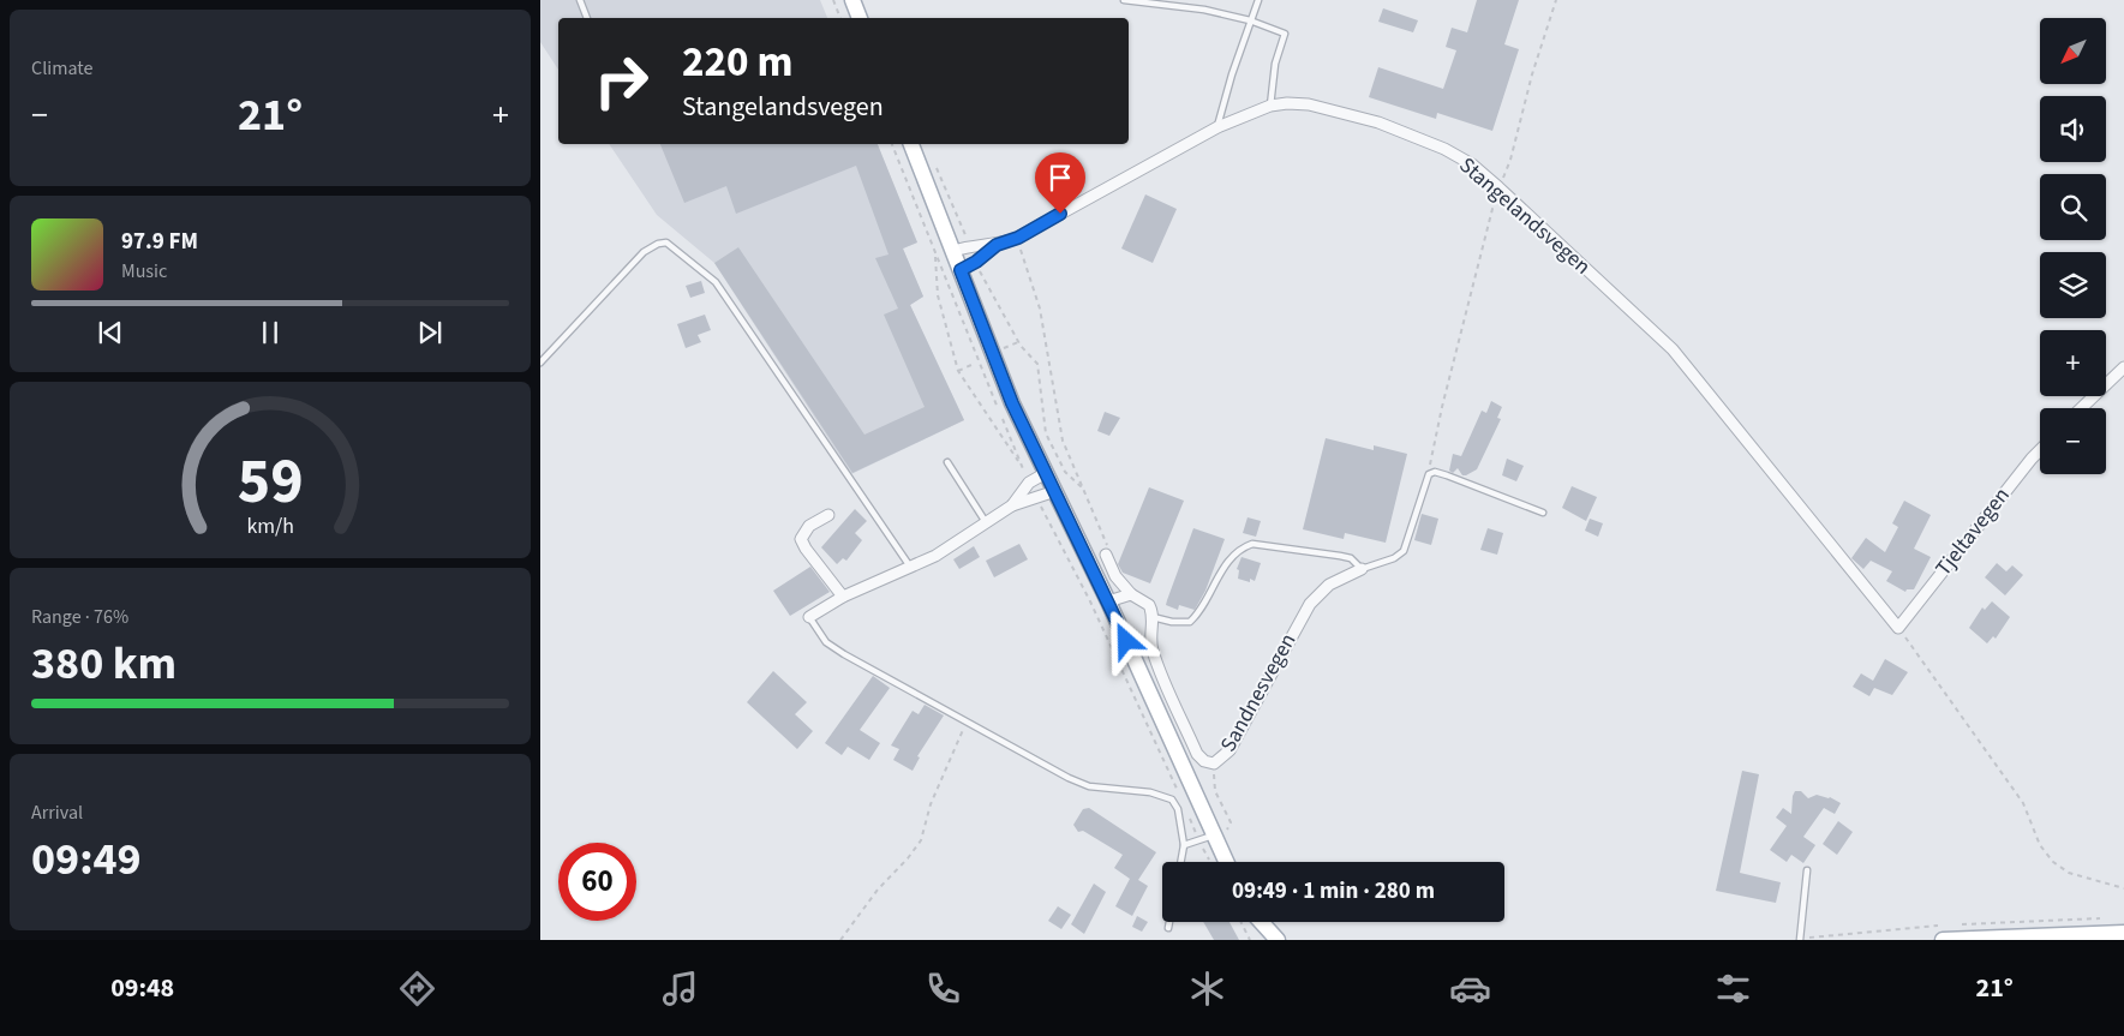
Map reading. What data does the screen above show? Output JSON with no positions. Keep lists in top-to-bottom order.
{
  "streets": {
    "street": ["Stangelandsvegen", "Tjeltavegen", "Sandnesvegen"]
  },
  "crossings": [
    ["Stangelandsvegen", "Tjeltavegen"]
  ],
  "north": "bottom left",
  "page": {
    "tile": [
      "Climate",
      ["Range · 76%", "380 km"],
      ["Arrival", "09:49"]
    ],
    "map_buttons": ["+", "−"],
    "turn": ["220 m", "Stangelandsvegen"],
    "heat": ["−", "21°", "+"],
    "song": ["97.9 FM", "Music"],
    "limit": "60",
    "trip": "09:49 · 1 min · 280 m",
    "tabs": ["09:48", "21°"],
    "gauge": ["59", "km/h"]
  }
}
